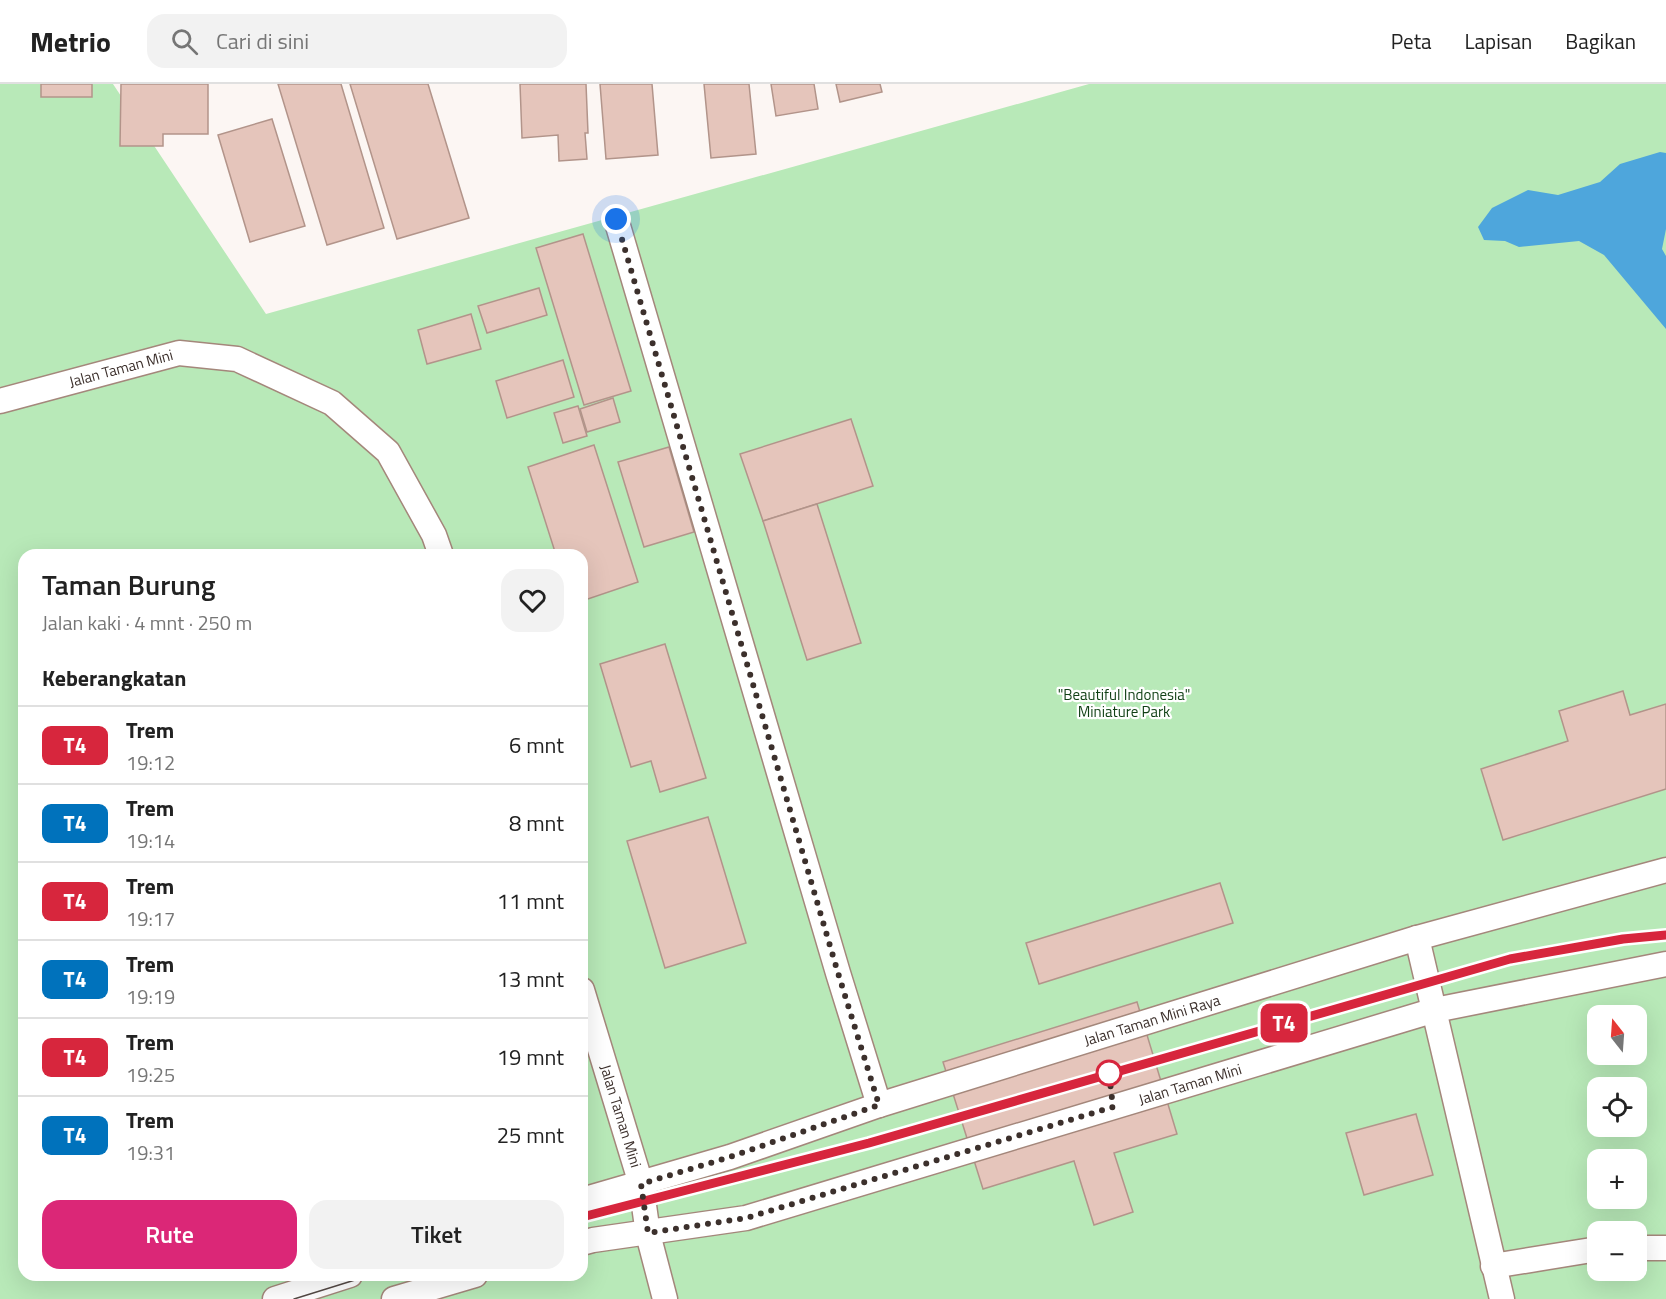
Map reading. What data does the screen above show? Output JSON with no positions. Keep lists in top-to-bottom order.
{
  "streets": {
    "lane": ["Jalan Taman Mini", "Jalan Taman Mini Raya"]
  },
  "crossings": [
    ["Jalan Taman Mini", "Jalan Taman Mini Raya"]
  ],
  "parks": ["\"Beautiful Indonesia\" Miniature Park"],
  "lines": ["tram line T4"],
  "north": "top",
  "page": {
    "header": "Metrio",
    "search": "Cari di sini",
    "nav": ["Peta", "Lapisan", "Bagikan"],
    "on_map": "T4",
    "heading": [
      ["Taman Burung", "Jalan kaki · 4 mnt · 250 m"],
      "Keberangkatan"
    ],
    "list": [
      {
        "mark": "T4",
        "name": "Trem",
        "note": "19:12",
        "value": "6 mnt"
      },
      {
        "mark": "T4",
        "name": "Trem",
        "note": "19:14",
        "value": "8 mnt"
      },
      {
        "mark": "T4",
        "name": "Trem",
        "note": "19:17",
        "value": "11 mnt"
      },
      {
        "mark": "T4",
        "name": "Trem",
        "note": "19:19",
        "value": "13 mnt"
      },
      {
        "mark": "T4",
        "name": "Trem",
        "note": "19:25",
        "value": "19 mnt"
      },
      {
        "mark": "T4",
        "name": "Trem",
        "note": "19:31",
        "value": "25 mnt"
      }
    ],
    "map_buttons": ["+", "−"],
    "buttons": ["Rute", "Tiket"]
  }
}
